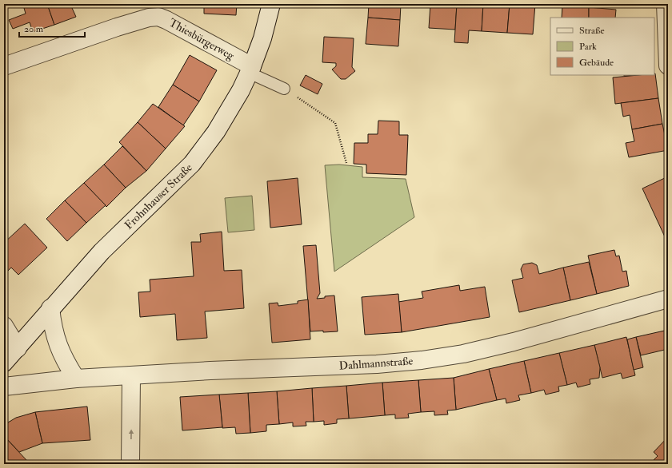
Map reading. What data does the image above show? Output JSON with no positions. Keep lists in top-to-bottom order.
{
  "streets": {
    "street": ["Thiesbürgerweg", "Frohnhauser Straße", "Dahlmannstraße"]
  },
  "crossings": [
    ["Thiesbürgerweg", "Frohnhauser Straße"]
  ],
  "legend": ["Straße", "Park", "Gebäude"],
  "scale_bar": "20 m"
}
